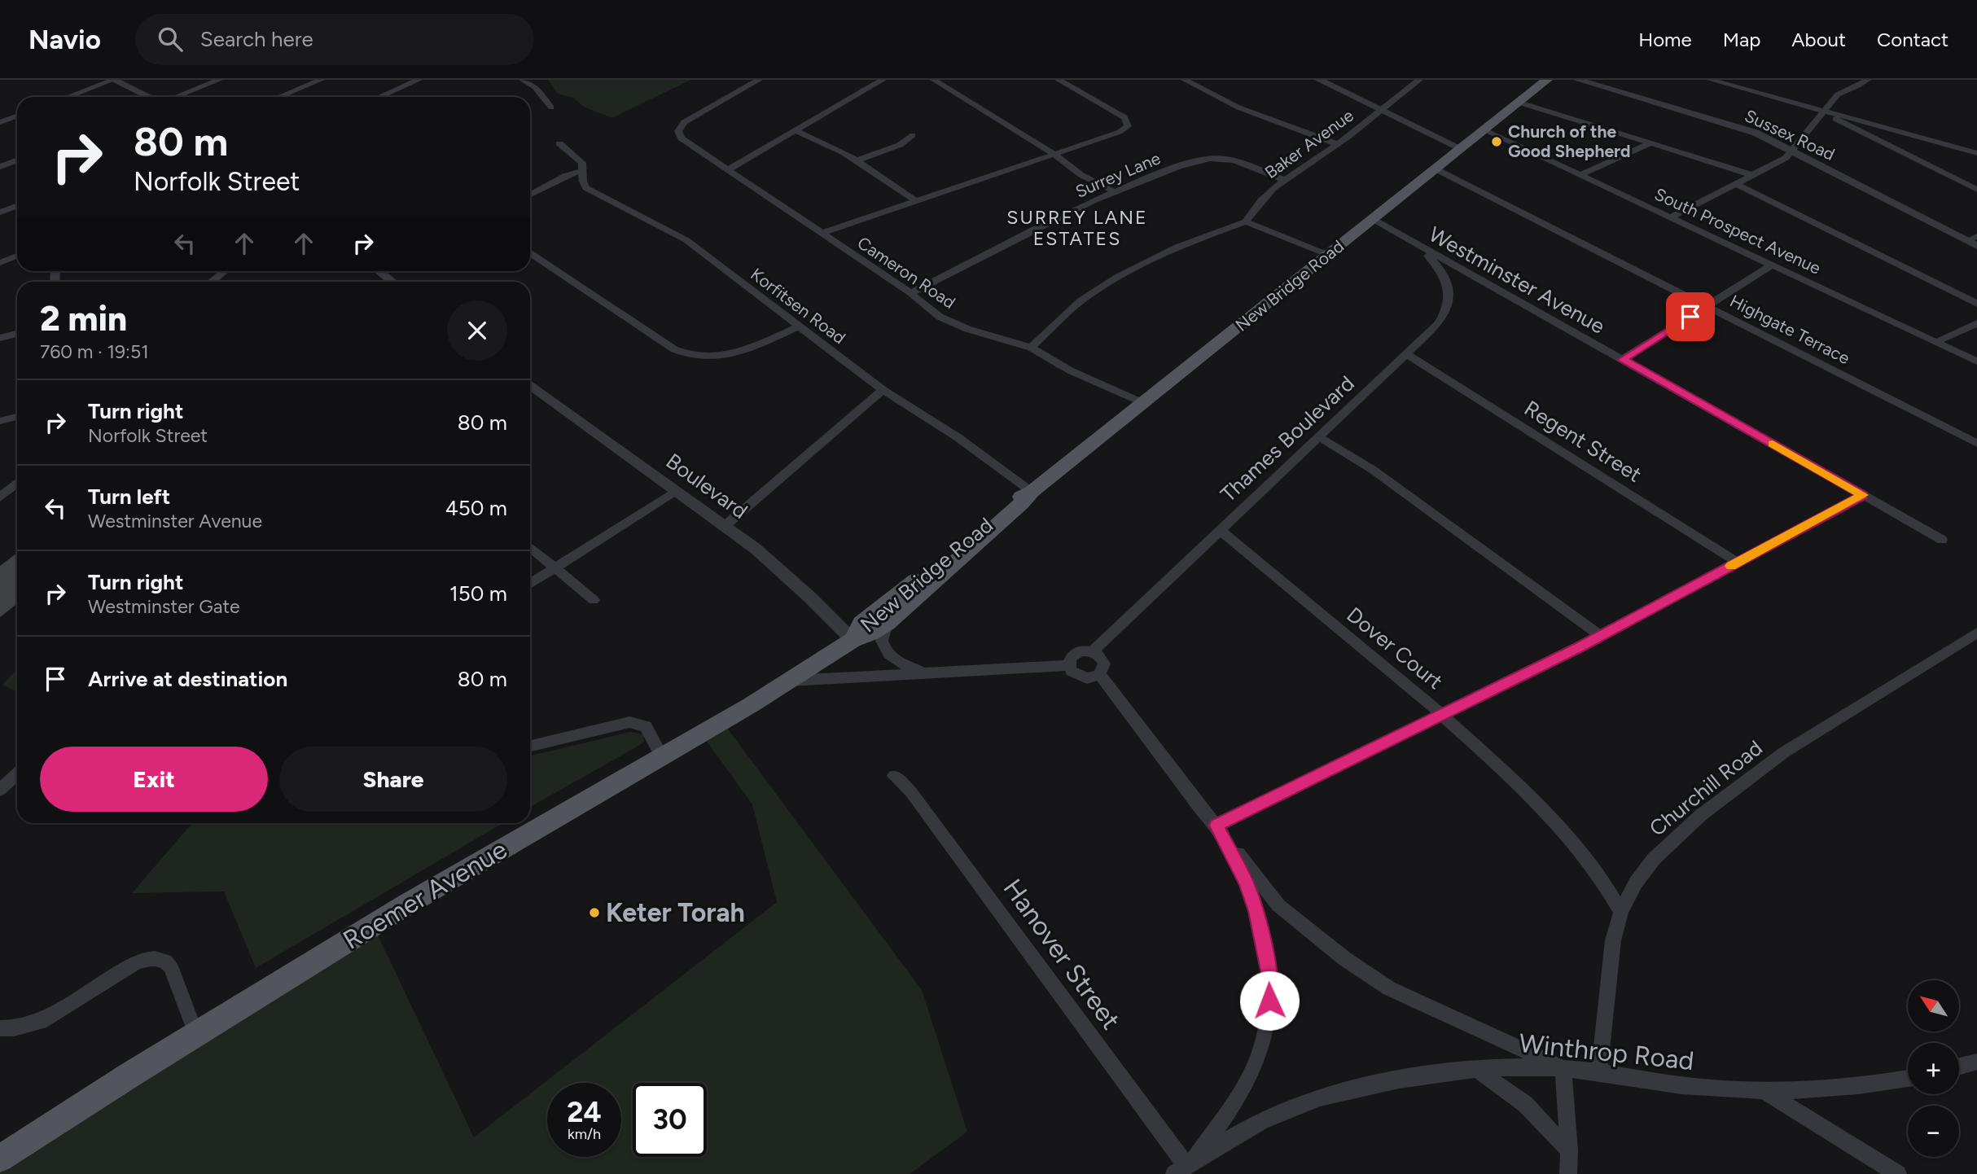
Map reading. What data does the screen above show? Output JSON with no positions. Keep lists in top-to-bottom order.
{
  "streets": {
    "main road": ["New Bridge Road", "Roemer Avenue"],
    "street": [
      "Sussex Road",
      "Baker Avenue",
      "Surrey Lane",
      "South Prospect Avenue",
      "Cameron Road",
      "Westminster Avenue",
      "Korfitsen Road",
      "Highgate Terrace",
      "Thames Boulevard",
      "Regent Street",
      "Boulevard",
      "Dover Court",
      "Churchill Road",
      "Hanover Street",
      "Winthrop Road"
    ]
  },
  "crossings": [
    ["Baker Avenue", "Surrey Lane"],
    ["Surrey Lane", "Cameron Road"],
    ["South Prospect Avenue", "New Bridge Road"],
    ["Cameron Road", "New Bridge Road"],
    ["Westminster Avenue", "New Bridge Road"],
    ["Westminster Avenue", "Thames Boulevard"],
    ["New Bridge Road", "Korfitsen Road"],
    ["New Bridge Road", "Highgate Terrace"],
    ["New Bridge Road", "Boulevard"],
    ["New Bridge Road", "Roemer Avenue"],
    ["Thames Boulevard", "Regent Street"],
    ["Thames Boulevard", "Dover Court"],
    ["Dover Court", "Churchill Road"],
    ["Churchill Road", "Winthrop Road"],
    ["Hanover Street", "Winthrop Road"]
  ],
  "districts": ["SURREY LANE ESTATES"],
  "places": ["Church of the Good Shepherd", "Keter Torah"],
  "north": "top left",
  "page": {
    "header": "Navio",
    "search": "Search here",
    "nav": [
      "Home",
      "Map",
      "About",
      "Contact"
    ],
    "turn": ["80 m", "Norfolk Street"],
    "heading": ["2 min", "760 m · 19:51"],
    "list": [
      {
        "name": "Turn right",
        "note": "Norfolk Street",
        "value": "80 m"
      },
      {
        "name": "Turn left",
        "note": "Westminster Avenue",
        "value": "450 m"
      },
      {
        "name": "Turn right",
        "note": "Westminster Gate",
        "value": "150 m"
      },
      {
        "name": "Arrive at destination",
        "value": "80 m"
      }
    ],
    "buttons": ["Exit", "Share"],
    "map_buttons": ["+", "−"],
    "speed": "24 km/h",
    "limit": "30"
  }
}
